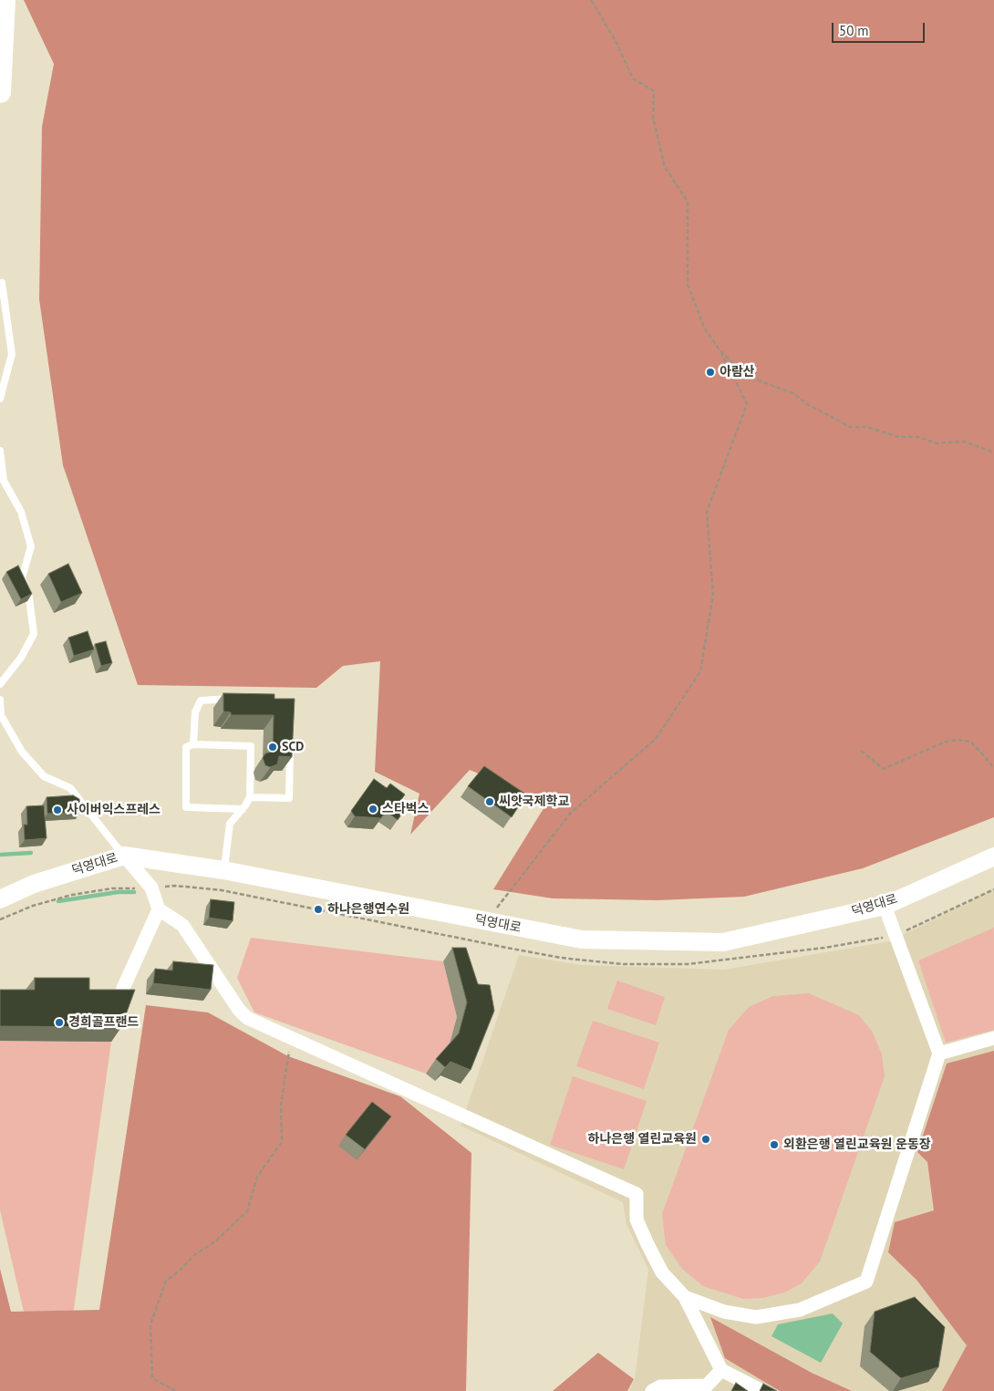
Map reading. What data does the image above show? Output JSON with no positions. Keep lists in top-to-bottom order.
{
  "streets": {
    "main road": ["덕영대로"]
  },
  "places": [
    "아람산",
    "SCD",
    "씨앗국제학교",
    "스타벅스",
    "사이버익스프레스",
    "하나은행연수원",
    "경희골프랜드",
    "하나은행 열린교육원",
    "외환은행 열린교육원 운동장"
  ],
  "scale_bar": "50 m"
}
